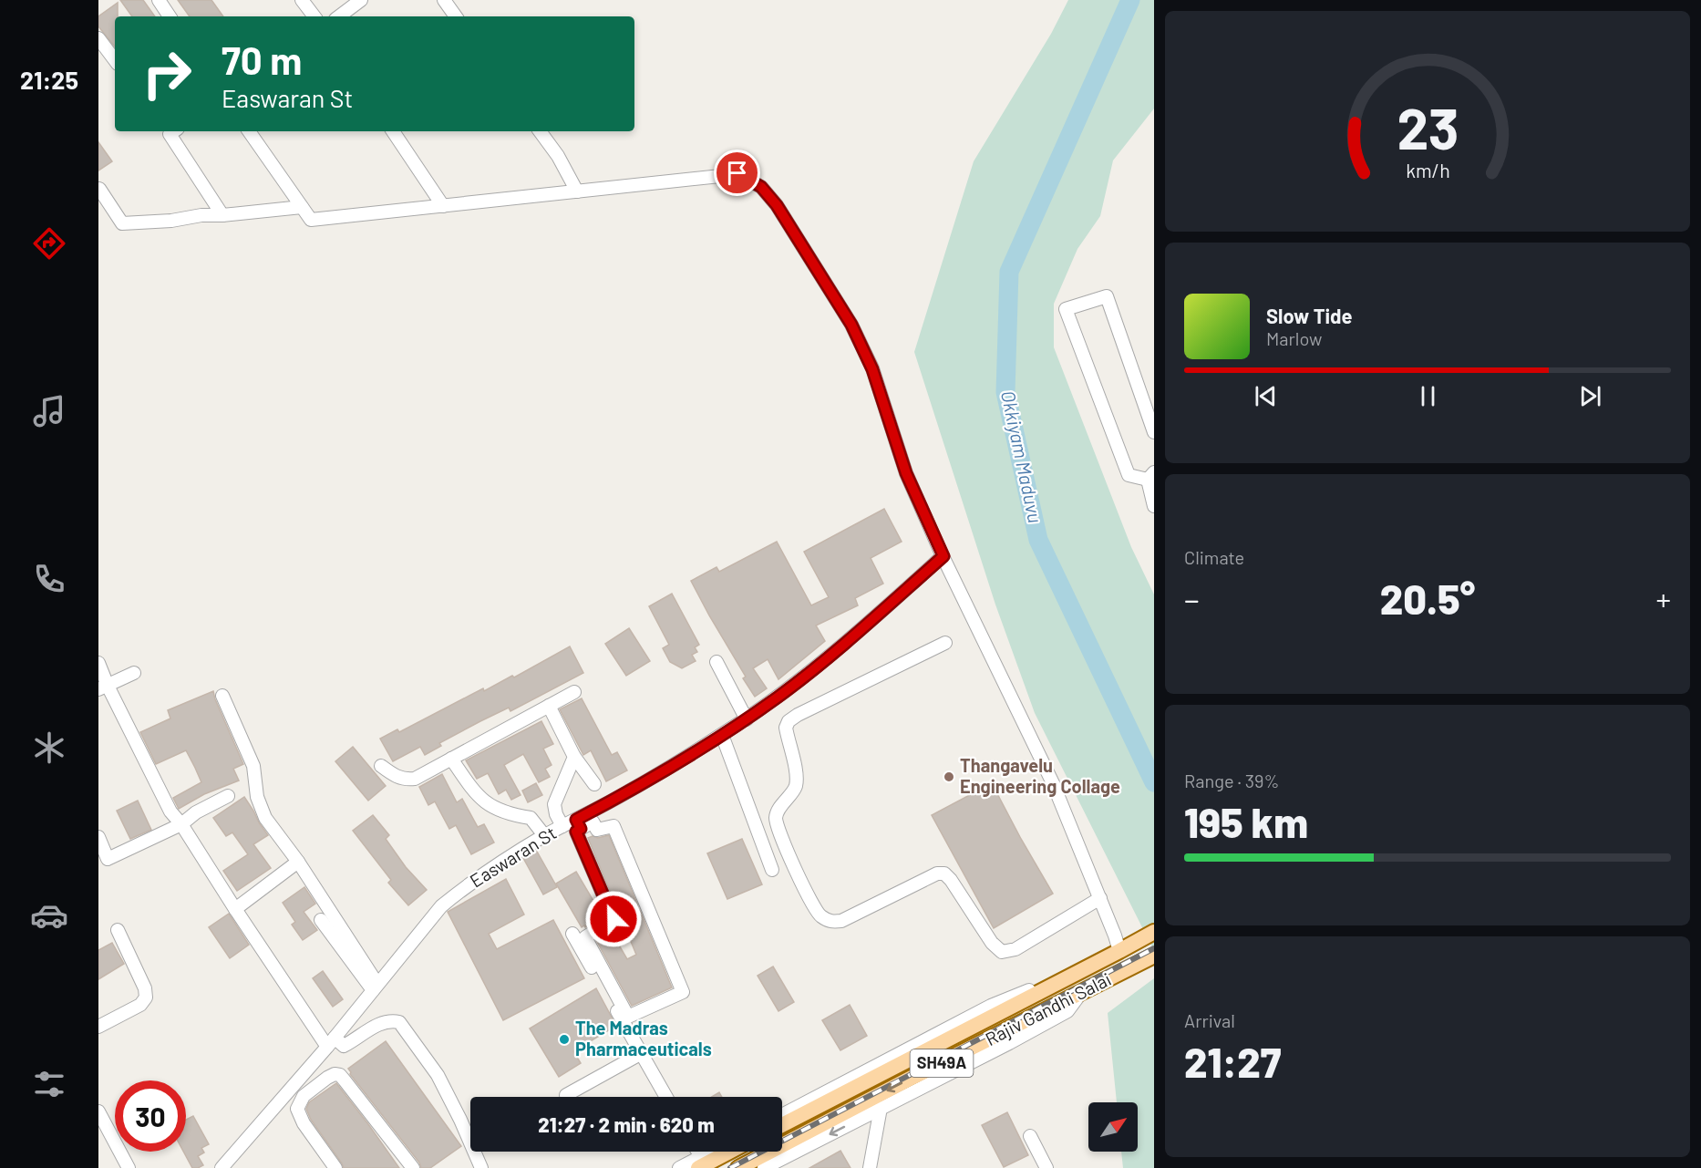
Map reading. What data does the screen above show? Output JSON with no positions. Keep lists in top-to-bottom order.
{
  "streets": {
    "main road": ["Rajiv Gandhi Salai", "SH49A"],
    "street": ["Easwaran St"]
  },
  "water": ["Okkiyam Maduvu"],
  "places": ["Thangavelu Engineering Collage", "The Madras Pharmaceuticals"],
  "north": "top right",
  "page": {
    "tabs": "21:25",
    "turn": ["70 m", "Easwaran St"],
    "song": ["Slow Tide", "Marlow"],
    "tile": [
      "Climate",
      ["Range · 39%", "195 km"],
      ["Arrival", "21:27"]
    ],
    "heat": ["−", "20.5°", "+"],
    "limit": "30",
    "trip": "21:27 · 2 min · 620 m",
    "gauge": ["23", "km/h"]
  }
}
